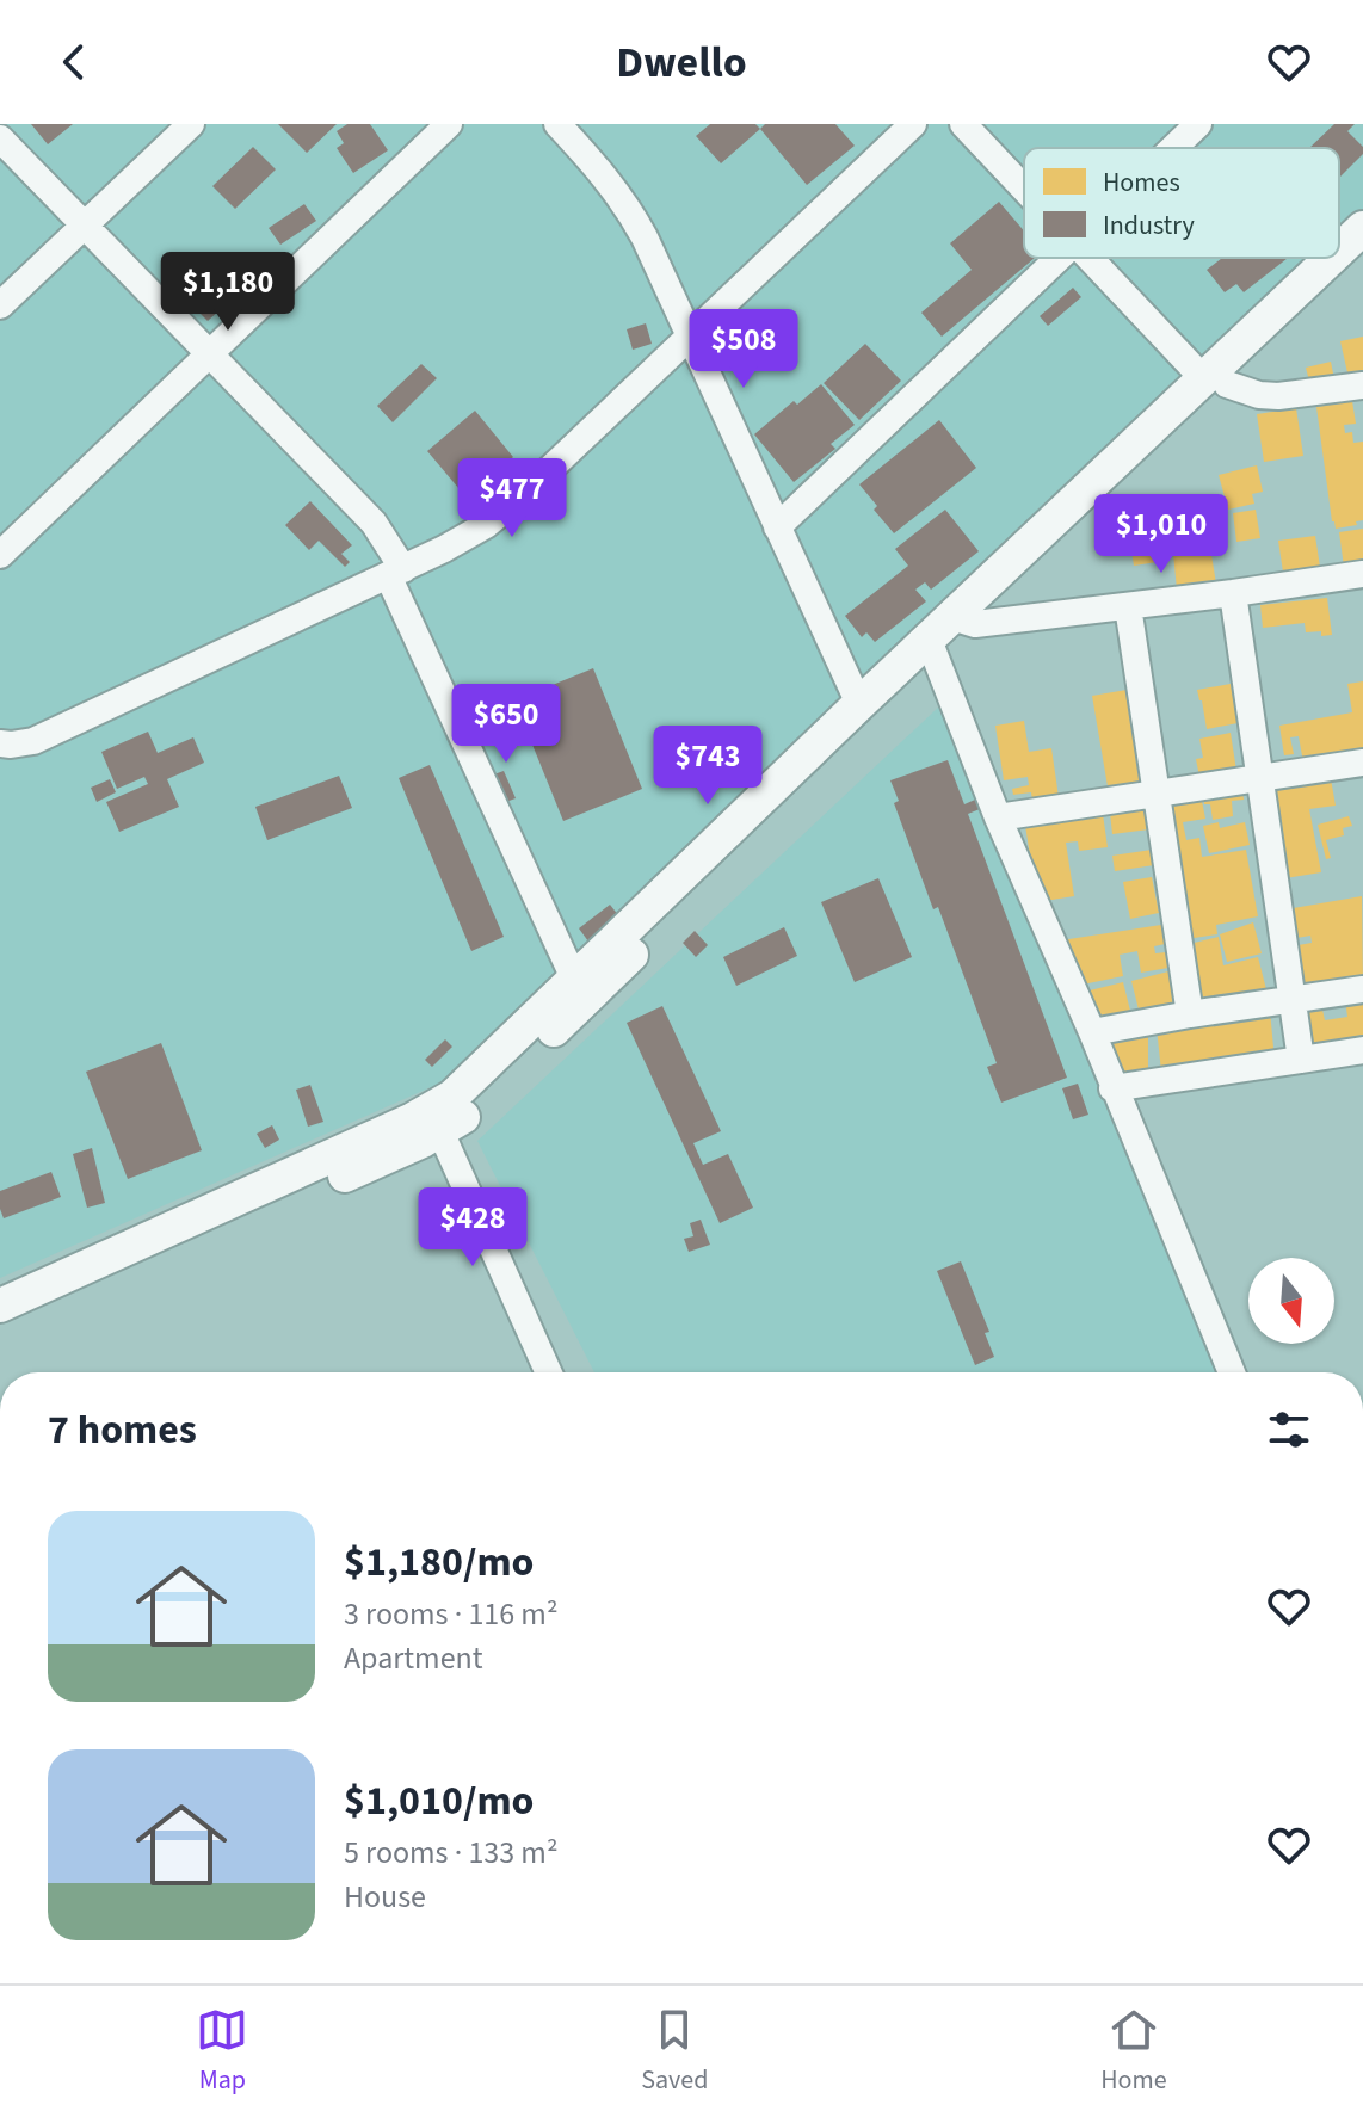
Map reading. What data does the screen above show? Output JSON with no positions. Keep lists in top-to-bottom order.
{
  "legend": ["Homes", "Industry"],
  "north": "bottom",
  "page": {
    "header": "Dwello",
    "price": [
      "$1,180",
      "$508",
      "$477",
      "$1,010",
      "$650",
      "$743",
      "$428"
    ],
    "heading": "7 homes",
    "list": [
      {
        "name": "$1,180/mo",
        "note": "3 rooms · 116 m² · Apartment"
      },
      {
        "name": "$1,010/mo",
        "note": "5 rooms · 133 m² · House"
      }
    ],
    "tabs": ["Map", "Saved", "Home"]
  }
}
